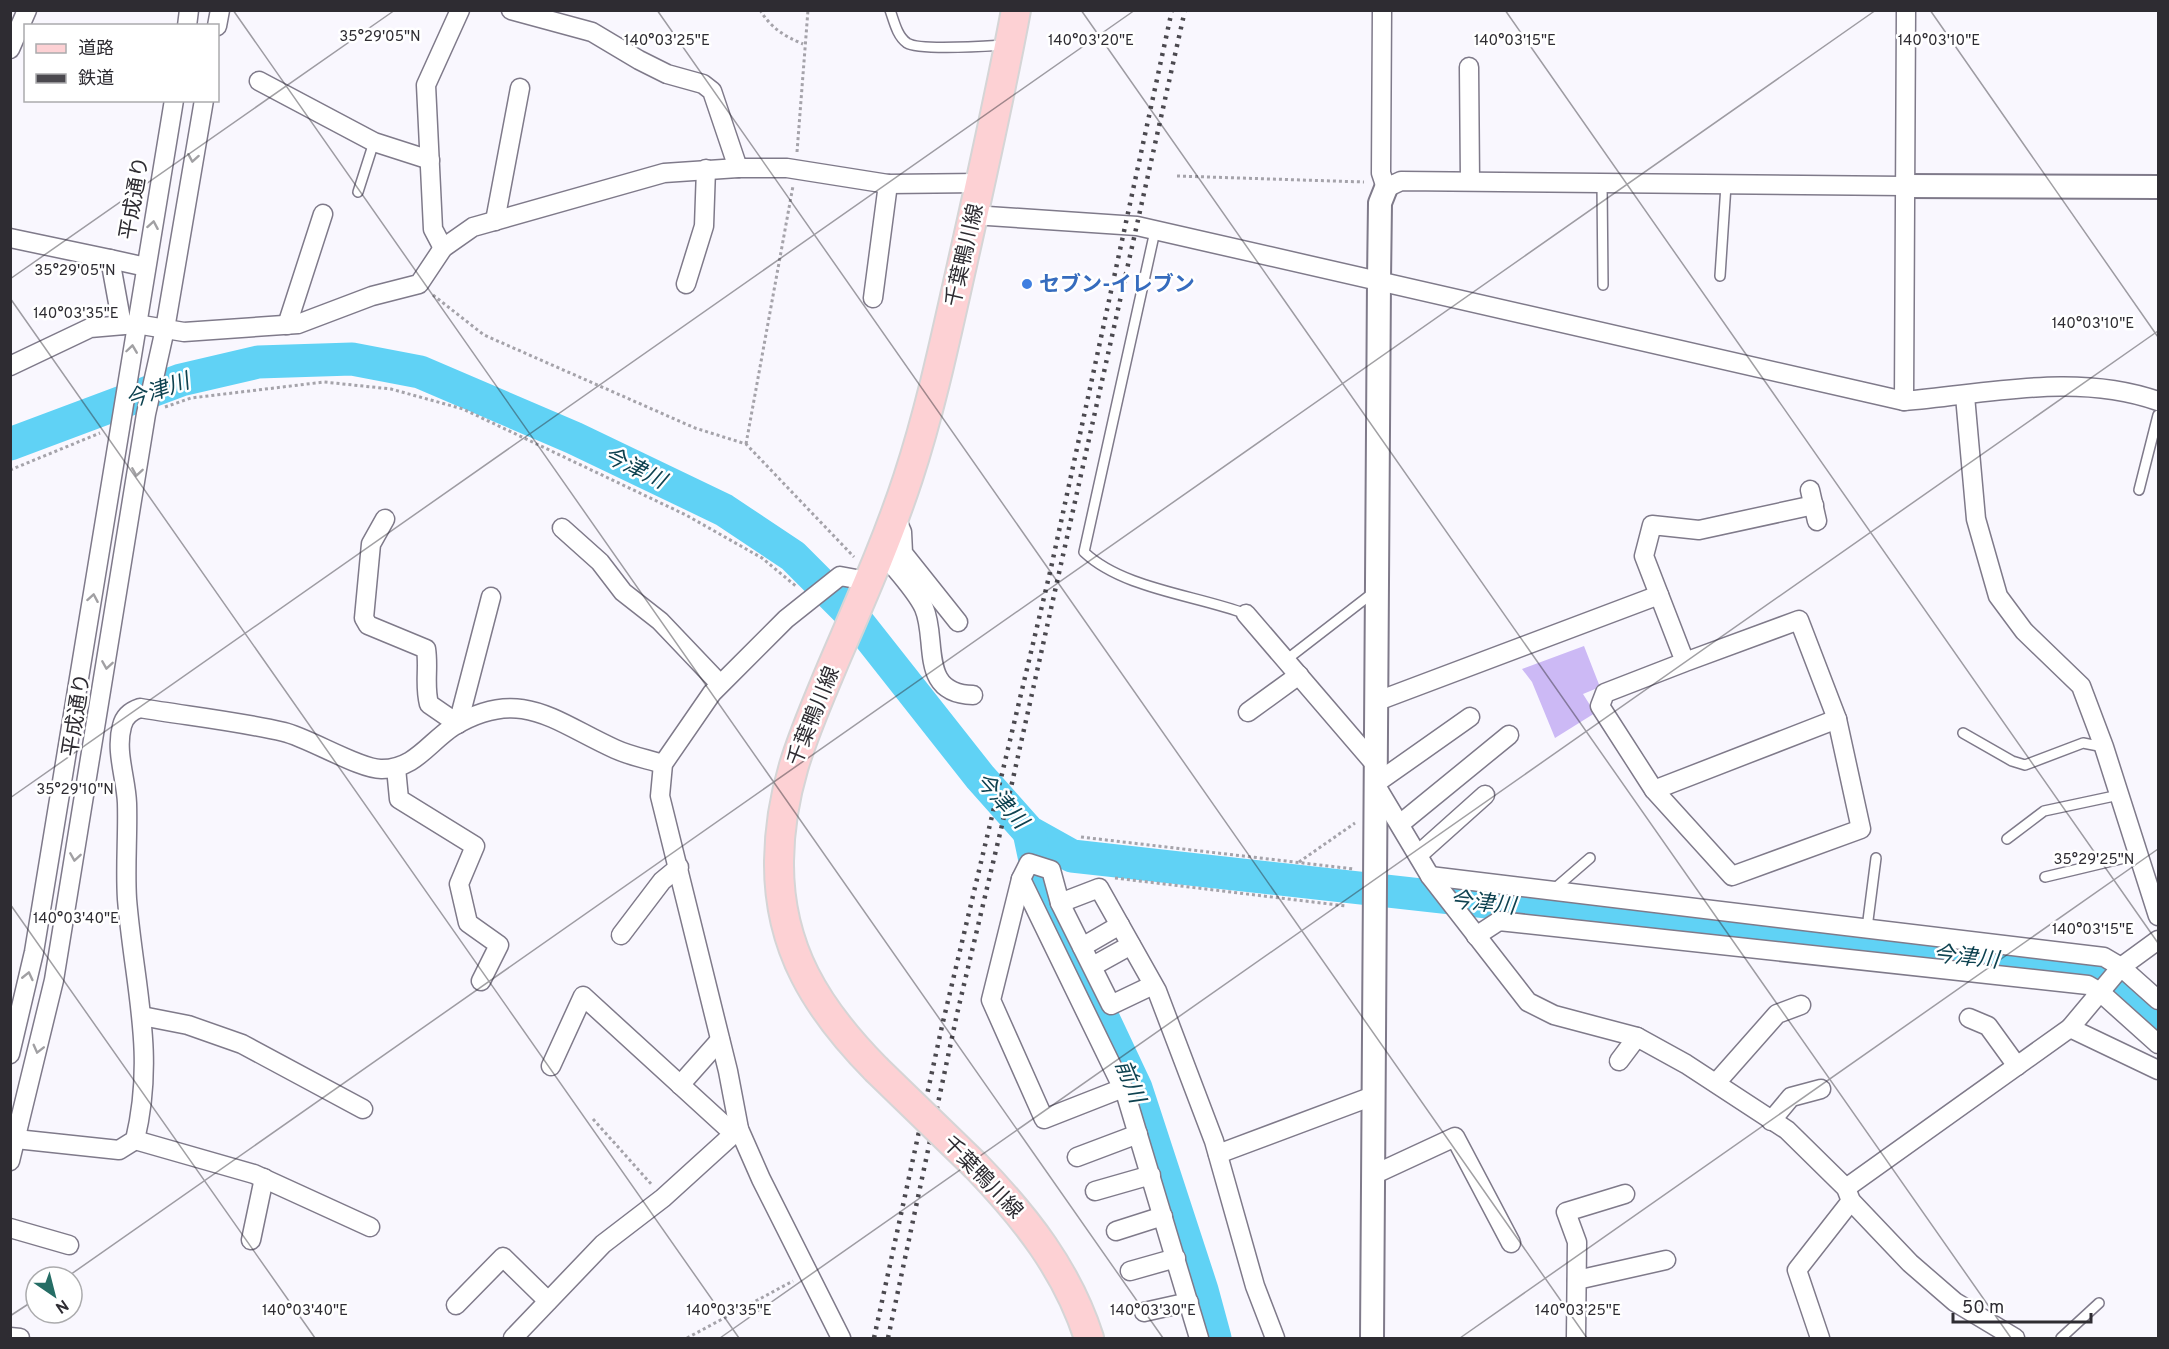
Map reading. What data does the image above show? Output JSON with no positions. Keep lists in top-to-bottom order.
{
  "streets": {
    "main road": ["千葉鴨川線"],
    "street": ["平成通り"]
  },
  "water": ["今津川", "前川"],
  "places": ["セブン-イレブン"],
  "legend": ["道路", "鉄道"],
  "scale_bar": "50 m",
  "north": "bottom right",
  "coordinates": [
    "35°29'05\"N",
    "140°03'25\"E",
    "140°03'20\"E",
    "140°03'15\"E",
    "140°03'10\"E",
    "140°03'35\"E",
    "35°29'10\"N",
    "35°29'25\"N",
    "140°03'40\"E",
    "140°03'30\"E"
  ]
}
